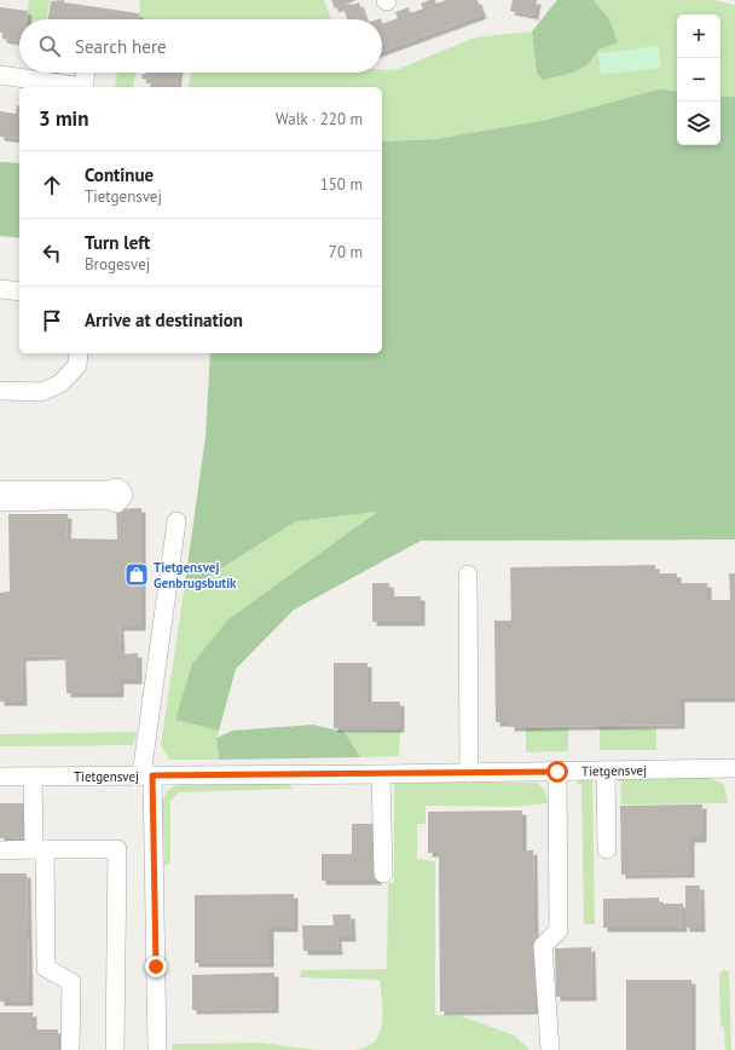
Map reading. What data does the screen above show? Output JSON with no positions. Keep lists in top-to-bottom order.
{
  "streets": {
    "street": ["Tietgensvej"]
  },
  "places": {
    "shop": ["Tietgensvej Genbrugsbutik"]
  },
  "page": {
    "map_buttons": ["+", "−"],
    "search": "Search here",
    "heading": ["3 min", "Walk · 220 m"],
    "list": [
      ["Continue", "Tietgensvej", "150 m"],
      ["Turn left", "Brogesvej", "70 m"],
      "Arrive at destination"
    ]
  }
}
